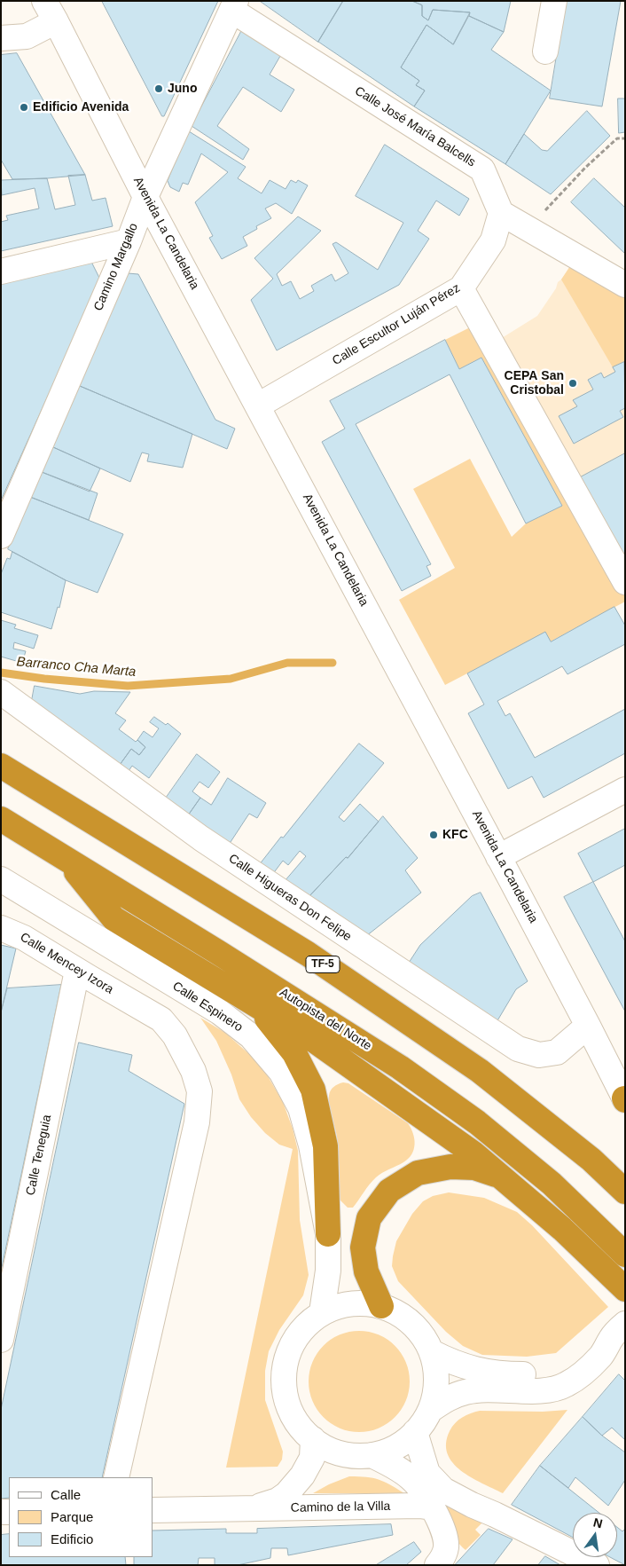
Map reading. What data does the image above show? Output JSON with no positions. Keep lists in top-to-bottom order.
{
  "streets": {
    "highway": ["TF-5", "Autopista del Norte"],
    "street": [
      "Calle José María Balcells",
      "Avenida La Candelaria",
      "Camino Margallo",
      "Calle Escultor Luján Pérez",
      "Calle Higueras Don Felipe",
      "Calle Mencey Izora",
      "Calle Espinero",
      "Calle Teneguia",
      "Camino de la Villa"
    ]
  },
  "crossings": [
    ["Calle José María Balcells", "Camino Margallo"],
    ["Calle José María Balcells", "Calle Escultor Luján Pérez"],
    ["Avenida La Candelaria", "Camino Margallo"],
    ["Avenida La Candelaria", "Calle Escultor Luján Pérez"],
    ["Avenida La Candelaria", "Calle Higueras Don Felipe"],
    ["Calle Mencey Izora", "Calle Teneguia"],
    ["Calle Espinero", "Camino de la Villa"]
  ],
  "water": ["Barranco Cha Marta"],
  "places": [
    "Juno",
    "Edificio Avenida",
    "CEPA San Cristobal",
    "KFC"
  ],
  "legend": ["Calle", "Parque", "Edificio"],
  "north": "top"
}
